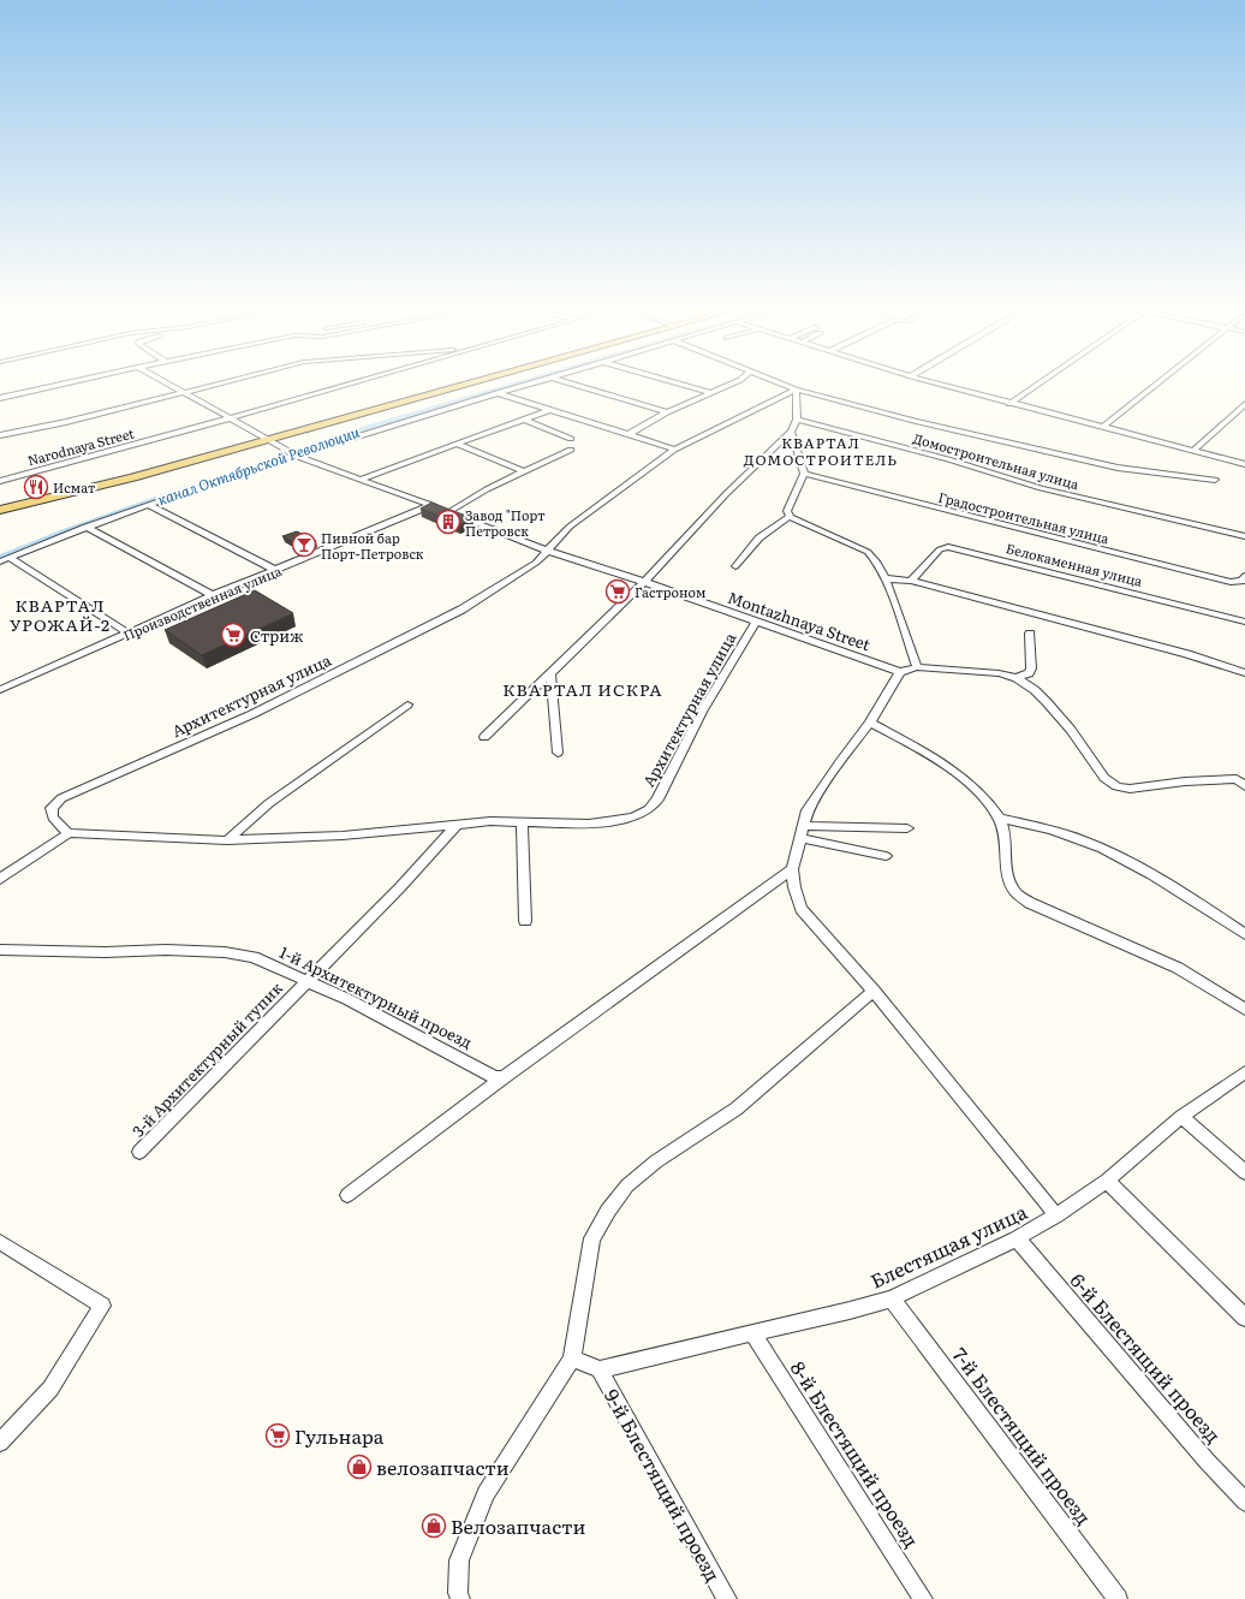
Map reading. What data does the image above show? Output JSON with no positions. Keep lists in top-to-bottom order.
{
  "streets": {
    "street": [
      "Narodnaya Street",
      "Домостроительная улица",
      "Градостроительная улица",
      "Белокаменная улица",
      "Производственная улица",
      "Montazhnaya Street",
      "Архитектурная улица",
      "1-й Архитектурный проезд",
      "3-й Архитектурный тупик",
      "Блестящая улица",
      "6-й Блестящий проезд",
      "7-й Блестящий проезд",
      "8-й Блестящий проезд",
      "9-й Блестящий проезд"
    ]
  },
  "crossings": [
    ["Narodnaya Street", "Montazhnaya Street"],
    ["Производственная улица", "Montazhnaya Street"],
    ["Montazhnaya Street", "Архитектурная улица"],
    ["Архитектурная улица", "3-й Архитектурный тупик"],
    ["1-й Архитектурный проезд", "3-й Архитектурный тупик"],
    ["Блестящая улица", "6-й Блестящий проезд"],
    ["Блестящая улица", "7-й Блестящий проезд"],
    ["Блестящая улица", "8-й Блестящий проезд"],
    ["Блестящая улица", "9-й Блестящий проезд"]
  ],
  "districts": ["КВАРТАЛ ДОМОСТРОИТЕЛЬ", "КВАРТАЛ УРОЖАЙ-2", "КВАРТАЛ ИСКРА"],
  "water": ["канал Октябрьской Революции"],
  "places": {
    "restaurant": ["Исмат"],
    "building": ["Завод \"Порт Петровск"],
    "bar": ["Пивной бар Порт-Петровск"],
    "supermarket": ["Гастроном", "Стриж", "Гульнара"],
    "shop": ["велозапчасти", "Велозапчасти"]
  }
}
